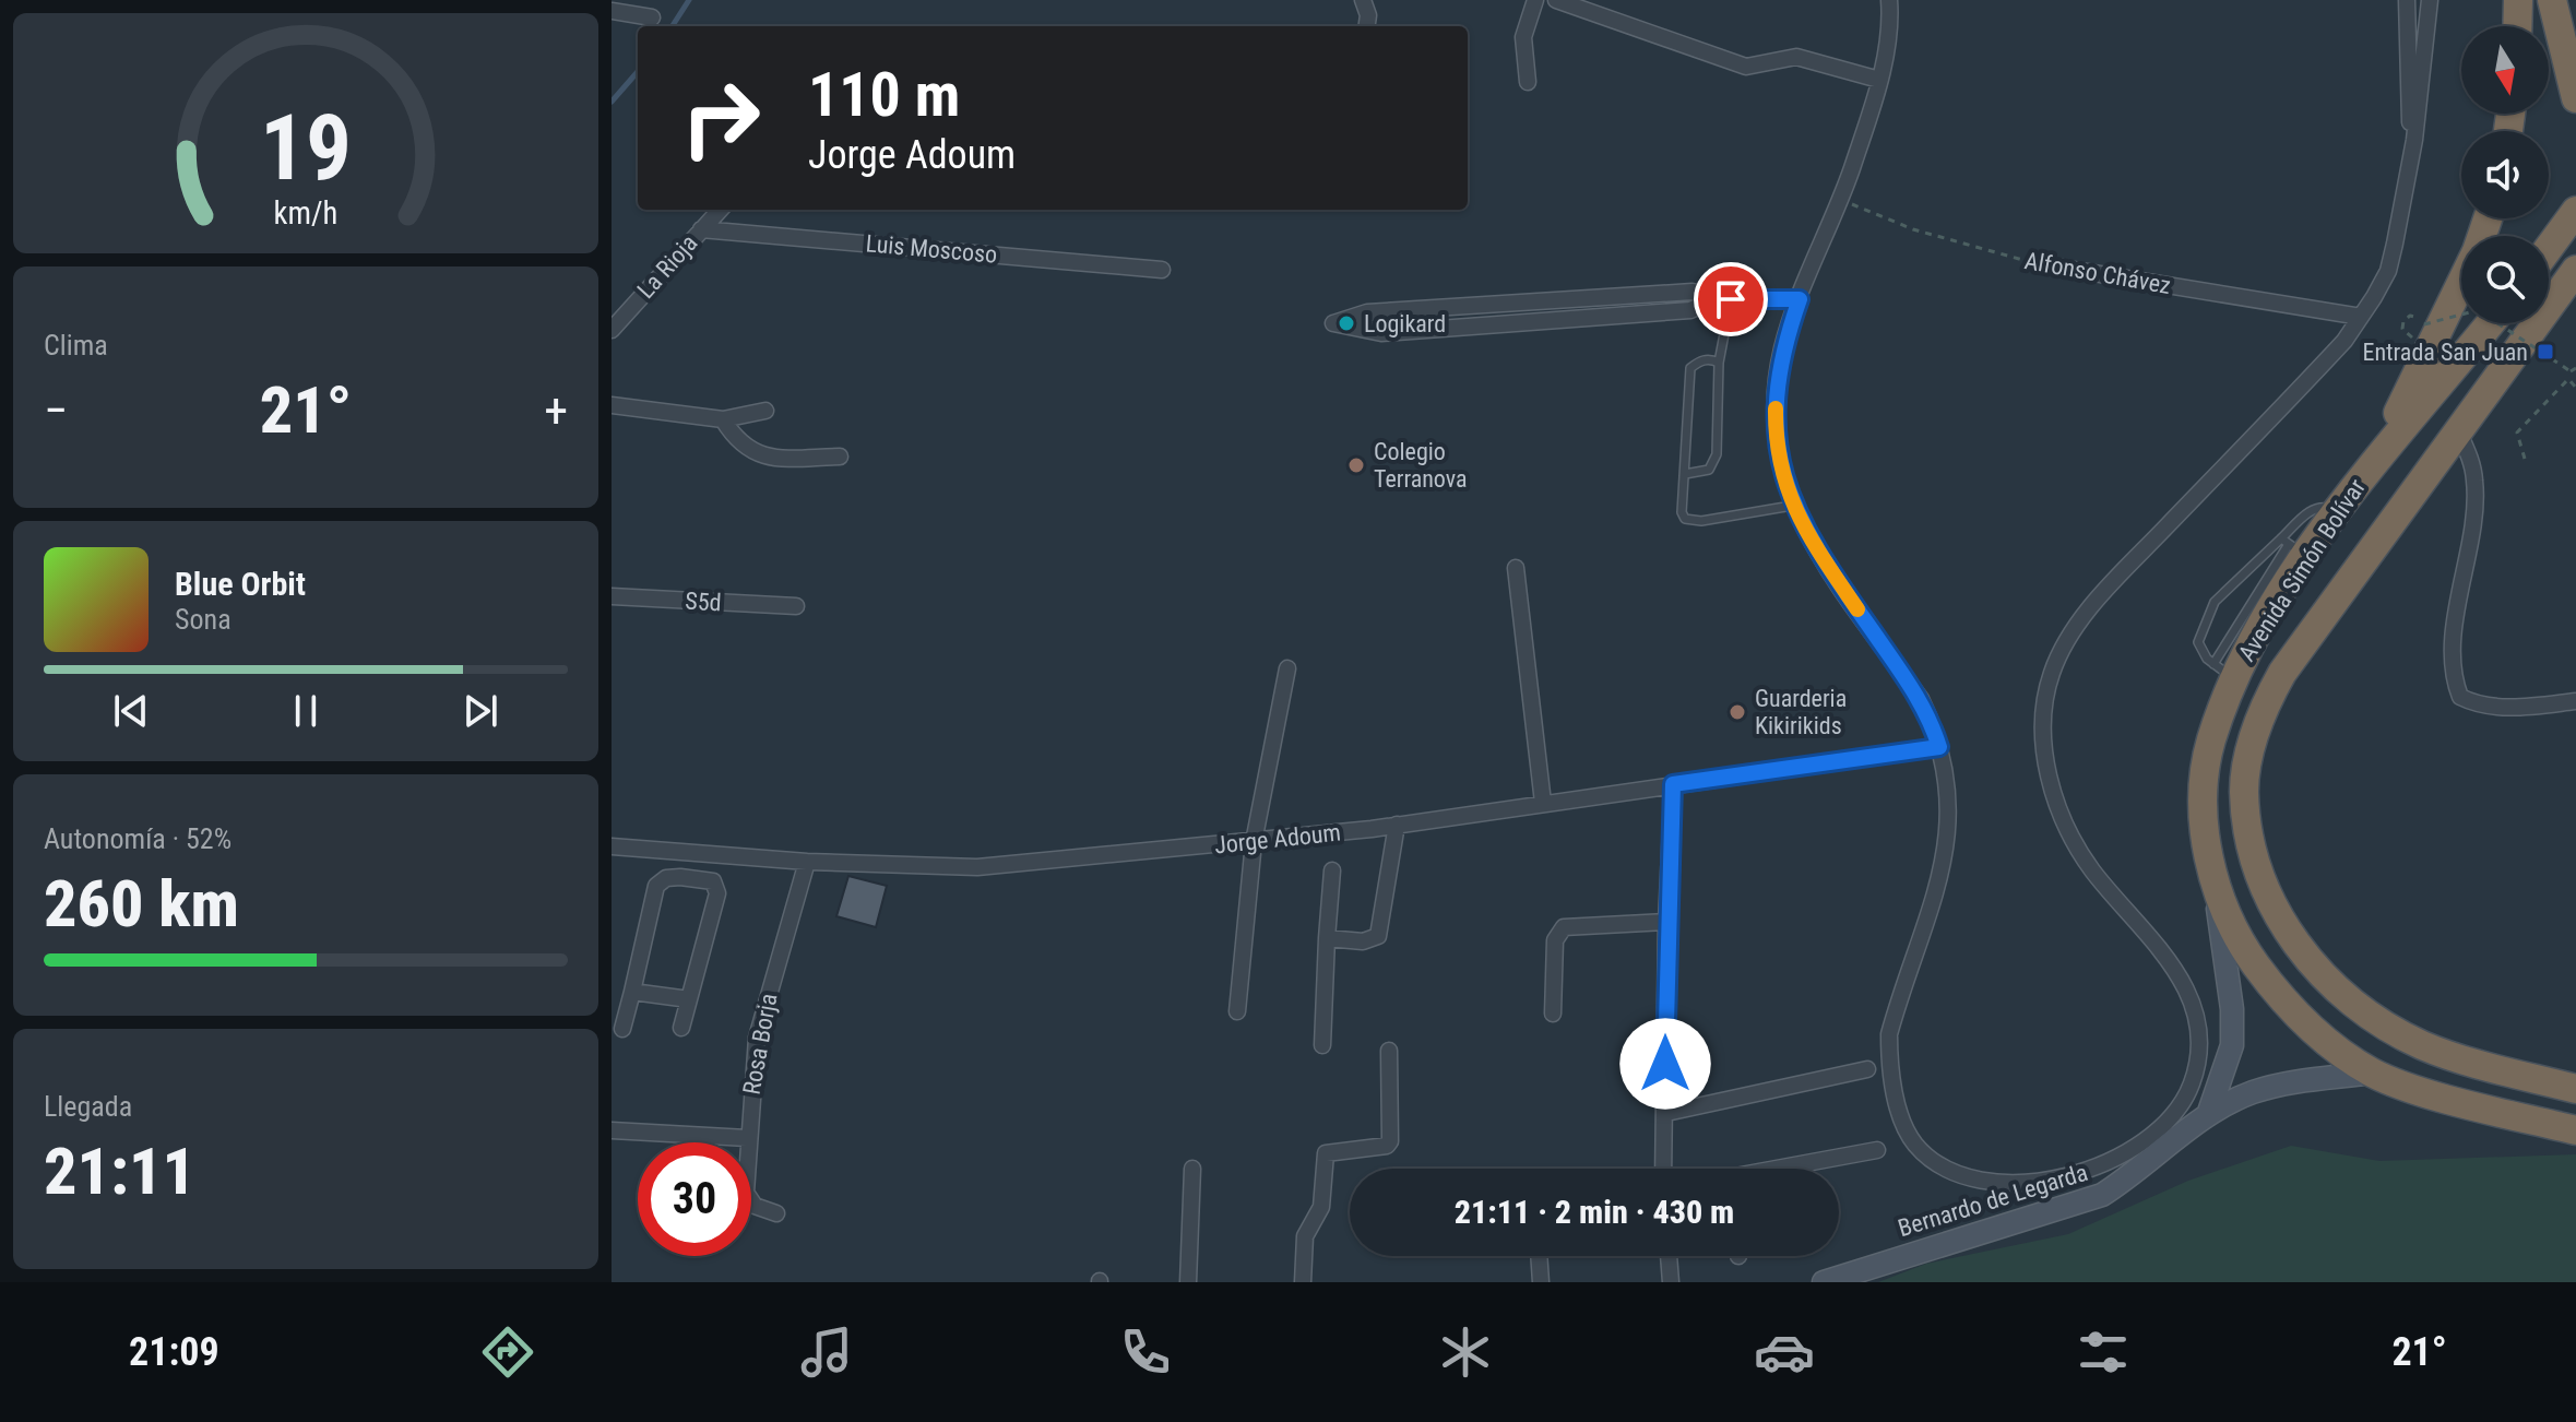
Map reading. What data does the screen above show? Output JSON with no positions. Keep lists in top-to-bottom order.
{
  "streets": {
    "highway": ["Avenida Simón Bolívar"],
    "street": [
      "Luis Moscoso",
      "La Rioja",
      "Alfonso Chávez",
      "S5d",
      "Jorge Adoum",
      "Rosa Borja",
      "Bernardo de Legarda"
    ]
  },
  "crossings": [
    ["Luis Moscoso", "La Rioja"],
    ["Avenida Simón Bolívar", "Bernardo de Legarda"],
    ["Jorge Adoum", "Rosa Borja"]
  ],
  "places": {
    "other": ["Logikard", "Colegio Terranova", "Guarderia Kikirikids"],
    "transit": ["Entrada San Juan"]
  },
  "north": "bottom",
  "page": {
    "turn": ["110 m", "Jorge Adoum"],
    "tile": [
      "Clima",
      ["Autonomía · 52%", "260 km"],
      ["Llegada", "21:11"]
    ],
    "heat": ["−", "21°", "+"],
    "song": ["Blue Orbit", "Sona"],
    "limit": "30",
    "trip": "21:11 · 2 min · 430 m",
    "tabs": ["21:09", "21°"],
    "gauge": ["19", "km/h"]
  }
}
